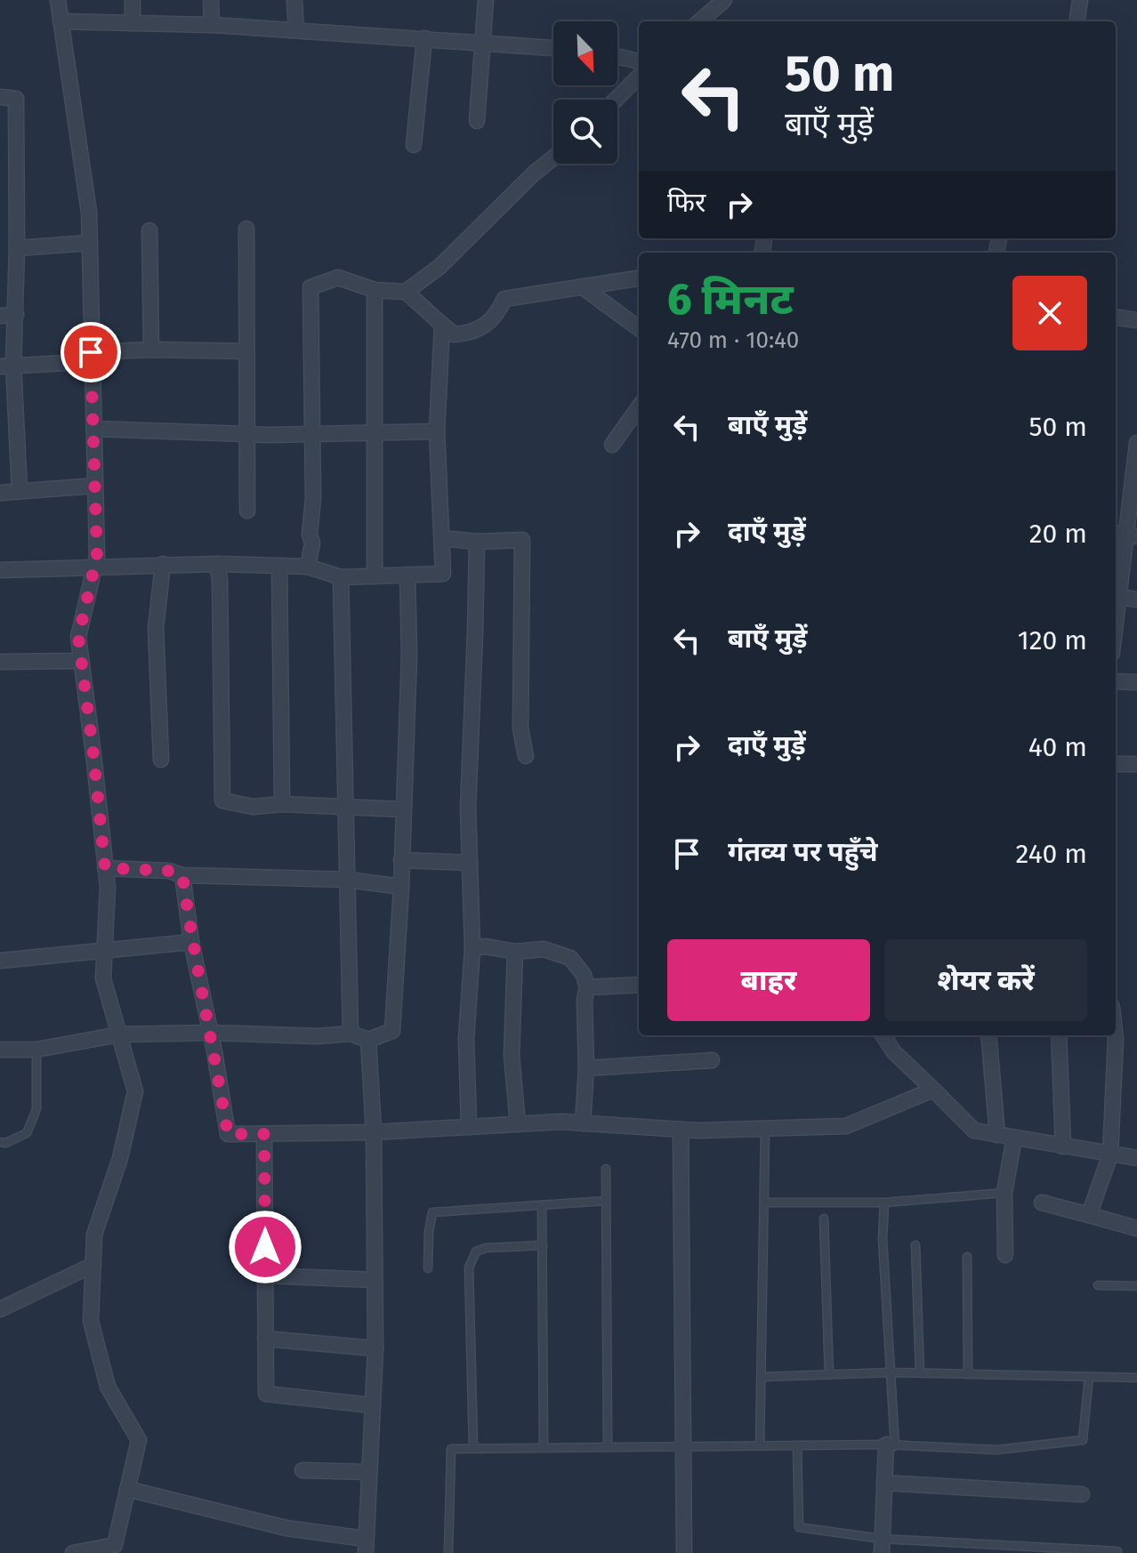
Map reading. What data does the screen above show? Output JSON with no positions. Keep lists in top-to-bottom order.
{
  "north": "bottom right",
  "page": {
    "turn": ["50 m", "बाएँ मुड़ें"],
    "then": "फिर",
    "heading": ["6 मिनट", "470 m · 10:40"],
    "list": [
      {
        "name": "बाएँ मुड़ें",
        "value": "50 m"
      },
      {
        "name": "दाएँ मुड़ें",
        "value": "20 m"
      },
      {
        "name": "बाएँ मुड़ें",
        "value": "120 m"
      },
      {
        "name": "दाएँ मुड़ें",
        "value": "40 m"
      },
      {
        "name": "गंतव्य पर पहुँचे",
        "value": "240 m"
      }
    ],
    "buttons": ["बाहर", "शेयर करें"]
  }
}
